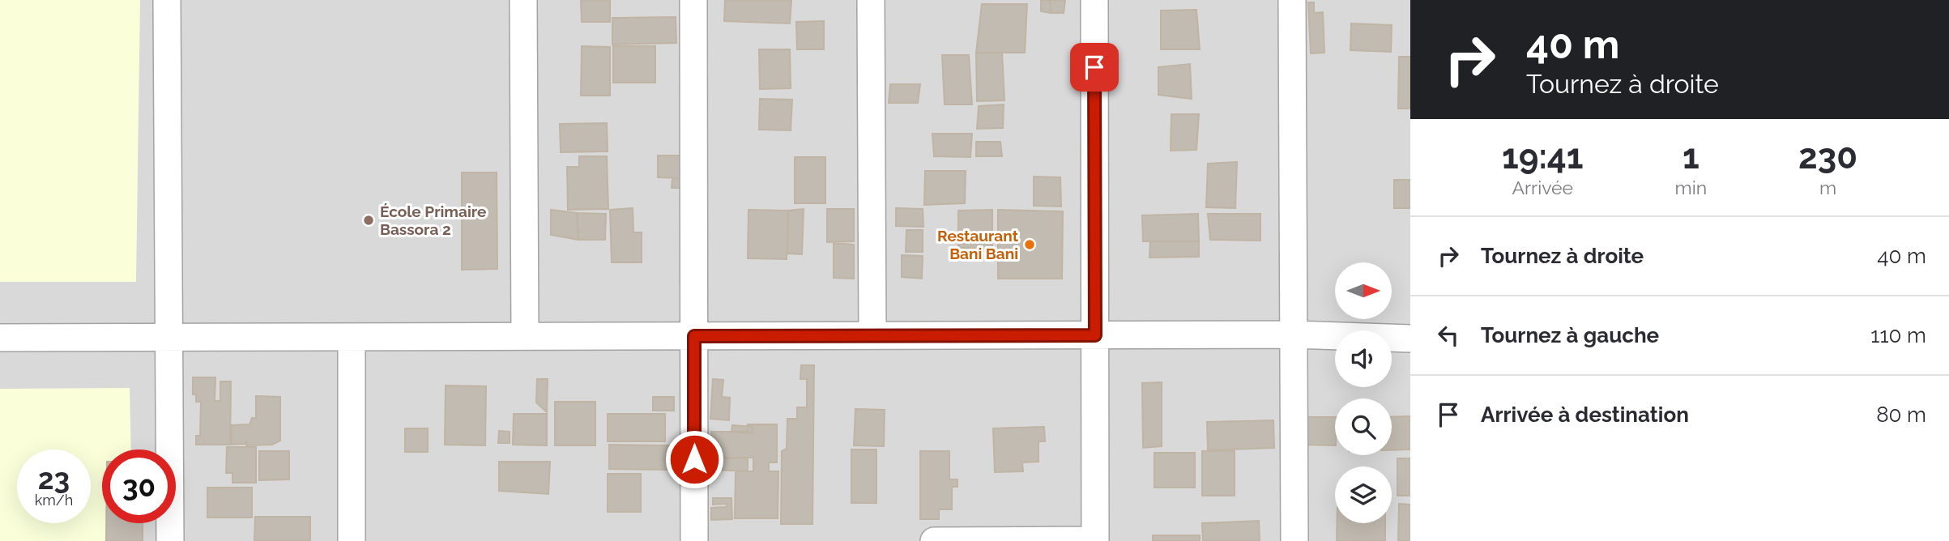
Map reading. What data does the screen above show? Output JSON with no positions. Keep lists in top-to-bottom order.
{
  "places": ["École Primaire Bassora 2", "Restaurant Bani Bani"],
  "north": "right",
  "page": {
    "turn": ["40 m", "Tournez à droite"],
    "eta": [
      "19:41",
      "Arrivée",
      "1",
      "min",
      "230",
      "m"
    ],
    "list": [
      {
        "name": "Tournez à droite",
        "value": "40 m"
      },
      {
        "name": "Tournez à gauche",
        "value": "110 m"
      },
      {
        "name": "Arrivée à destination",
        "value": "80 m"
      }
    ],
    "speed": "23 km/h",
    "limit": "30"
  }
}
